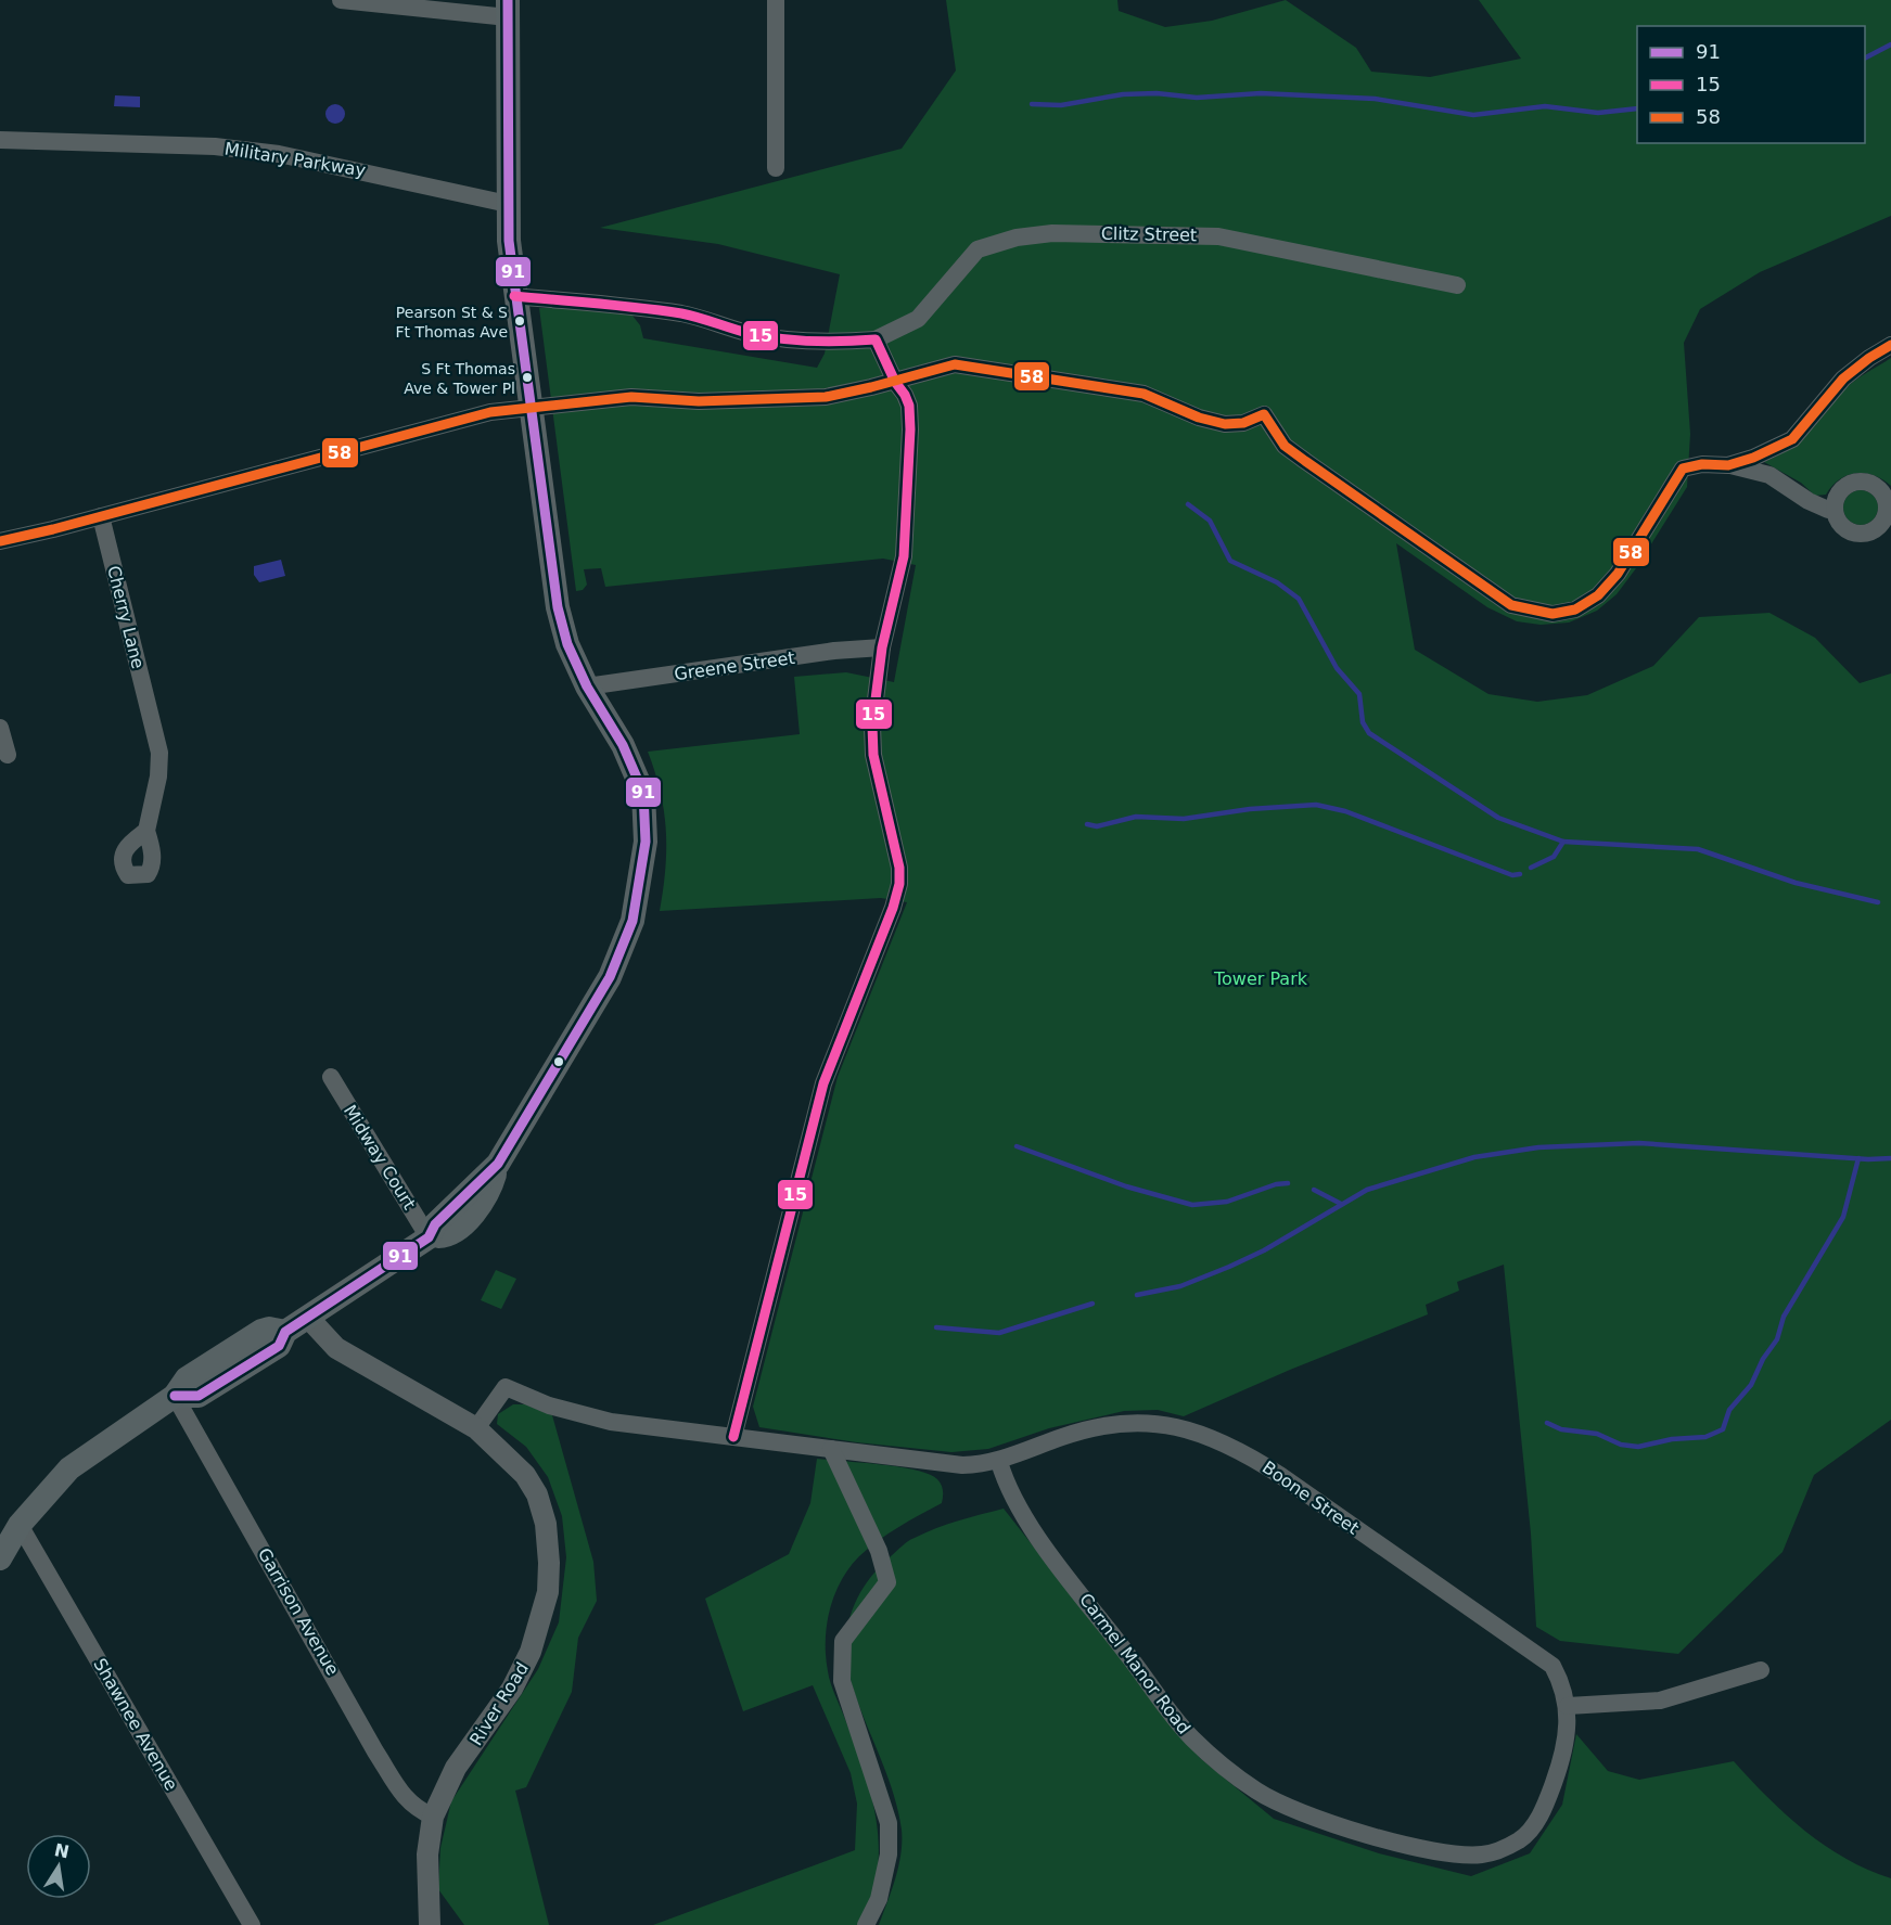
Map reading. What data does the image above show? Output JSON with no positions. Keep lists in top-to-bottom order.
{
  "streets": {
    "street": [
      "Military Parkway",
      "Clitz Street",
      "Cherry Lane",
      "Greene Street",
      "Midway Court",
      "Boone Street",
      "Garrison Avenue",
      "Carmel Manor Road",
      "River Road",
      "Shawnee Avenue"
    ]
  },
  "crossings": [
    ["Boone Street", "Carmel Manor Road"],
    ["Garrison Avenue", "River Road"]
  ],
  "parks": ["Tower Park"],
  "places": ["Pearson St & S Ft Thomas Ave", "S Ft Thomas Ave & Tower Pl"],
  "lines": ["transit line 91", "transit line 15", "transit line 58"],
  "legend": ["91", "15", "58"],
  "north": "top"
}
